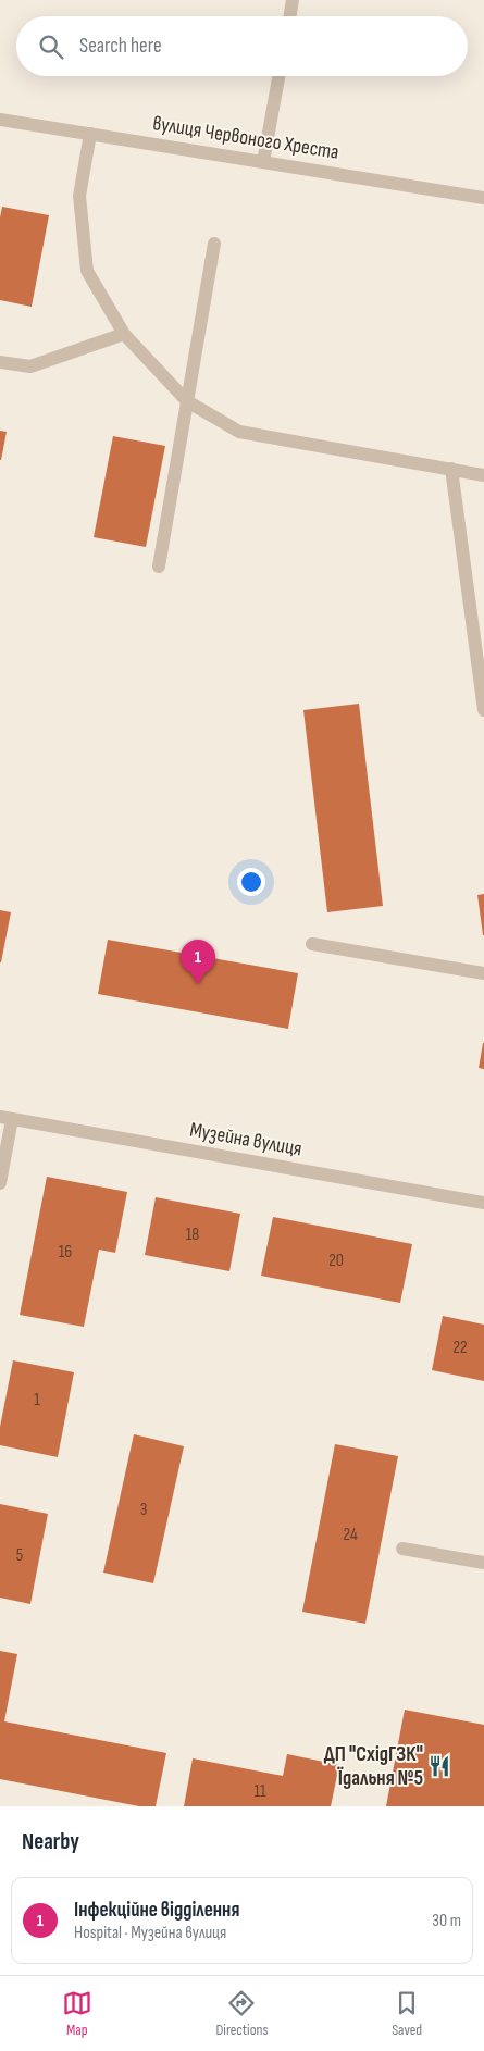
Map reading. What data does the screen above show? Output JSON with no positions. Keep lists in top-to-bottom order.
{
  "streets": {
    "street": ["вулиця Червоного Хреста", "Музейна вулиця"]
  },
  "places": {
    "restaurant": ["ДП \"СхідГЗК\" Їдальня №5"]
  },
  "house_numbers": [
    "18",
    "16",
    "20",
    "22",
    "1",
    "3",
    "24",
    "5",
    "11"
  ],
  "page": {
    "search": "Search here",
    "pins": "1",
    "heading": "Nearby",
    "list": [
      {
        "mark": "1",
        "name": "Інфекційне відділення",
        "note": "Hospital · Музейна вулиця",
        "value": "30 m"
      }
    ],
    "nav": ["Map", "Directions", "Saved"]
  }
}
